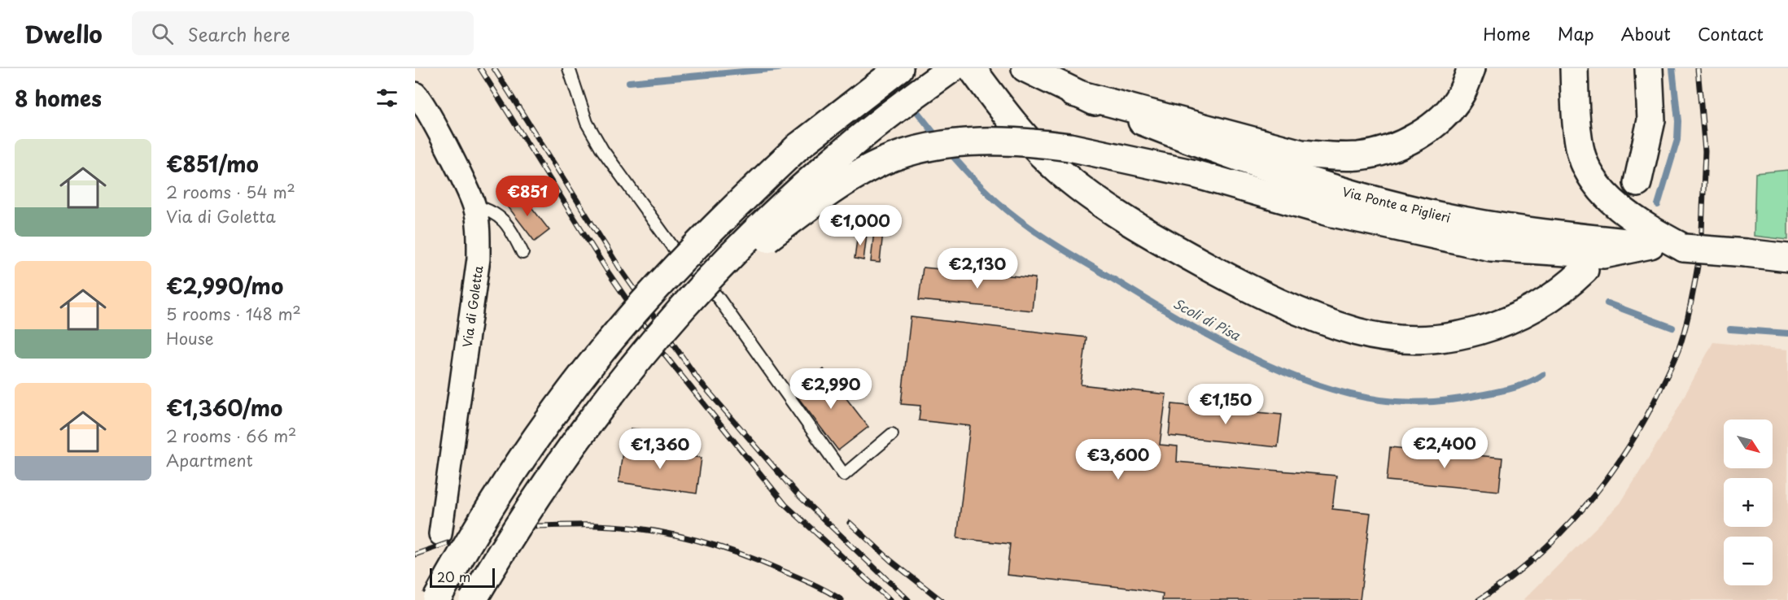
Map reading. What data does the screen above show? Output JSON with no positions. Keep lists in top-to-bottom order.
{
  "streets": {
    "main road": ["Via Ponte a Piglieri"],
    "street": ["Via di Goletta"]
  },
  "water": ["Scoli di Pisa"],
  "scale_bar": "20 m",
  "north": "bottom right",
  "page": {
    "header": "Dwello",
    "search": "Search here",
    "nav": [
      "Home",
      "Map",
      "About",
      "Contact"
    ],
    "heading": "8 homes",
    "list": [
      {
        "name": "€851/mo",
        "note": "2 rooms · 54 m² · Via di Goletta"
      },
      {
        "name": "€2,990/mo",
        "note": "5 rooms · 148 m² · House"
      },
      {
        "name": "€1,360/mo",
        "note": "2 rooms · 66 m² · Apartment"
      }
    ],
    "price": [
      "€851",
      "€1,000",
      "€2,130",
      "€2,990",
      "€1,150",
      "€2,400",
      "€1,360",
      "€3,600"
    ],
    "map_buttons": ["+", "−"],
    "scale": "20 m"
  }
}
